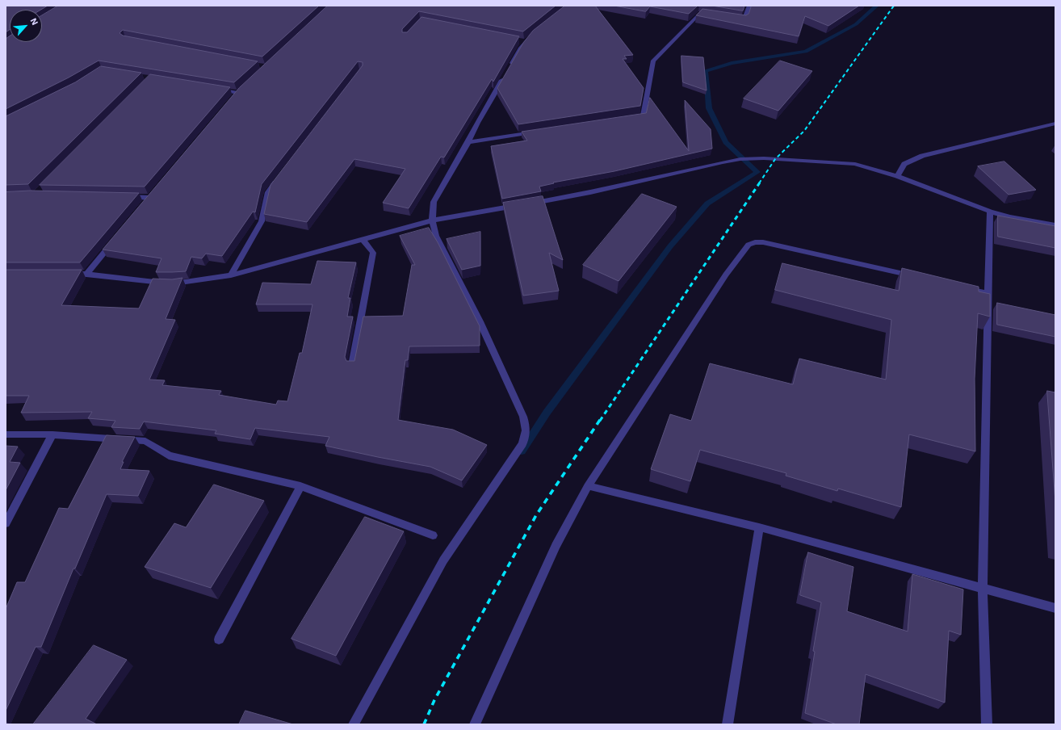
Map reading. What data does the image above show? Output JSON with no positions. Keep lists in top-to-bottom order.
{
  "north": "top right"
}
